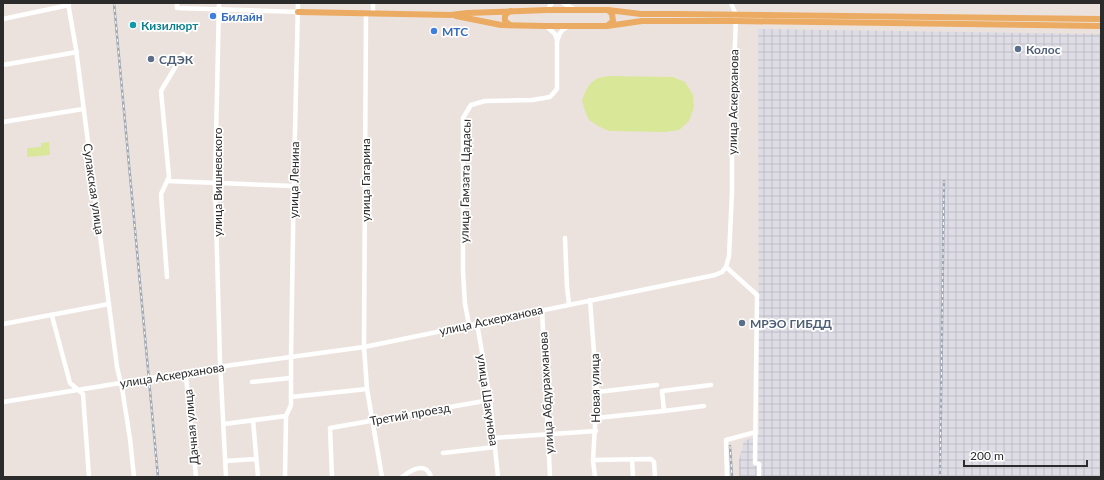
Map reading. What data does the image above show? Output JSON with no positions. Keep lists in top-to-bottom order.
{
  "streets": {
    "street": [
      "улица Аскерханова",
      "улица Ленина",
      "улица Гагарина",
      "улица Гамзата Цадасы",
      "улица Вишневского",
      "Сулакская улица",
      "Новая улица",
      "улица Абдурахманова",
      "улица Шакунова",
      "Третий проезд",
      "Дачная улица"
    ]
  },
  "crossings": [
    ["улица Аскерханова", "улица Ленина"],
    ["улица Аскерханова", "улица Гагарина"],
    ["улица Аскерханова", "улица Гамзата Цадасы"],
    ["улица Аскерханова", "Новая улица"],
    ["улица Аскерханова", "улица Абдурахманова"],
    ["улица Аскерханова", "улица Шакунова"],
    ["улица Гагарина", "Третий проезд"],
    ["улица Шакунова", "Третий проезд"]
  ],
  "places": [
    "Билайн",
    "Кизилюрт",
    "МТС",
    "Колос",
    "СДЭК",
    "МРЭО ГИБДД"
  ],
  "scale_bar": "200 m"
}
